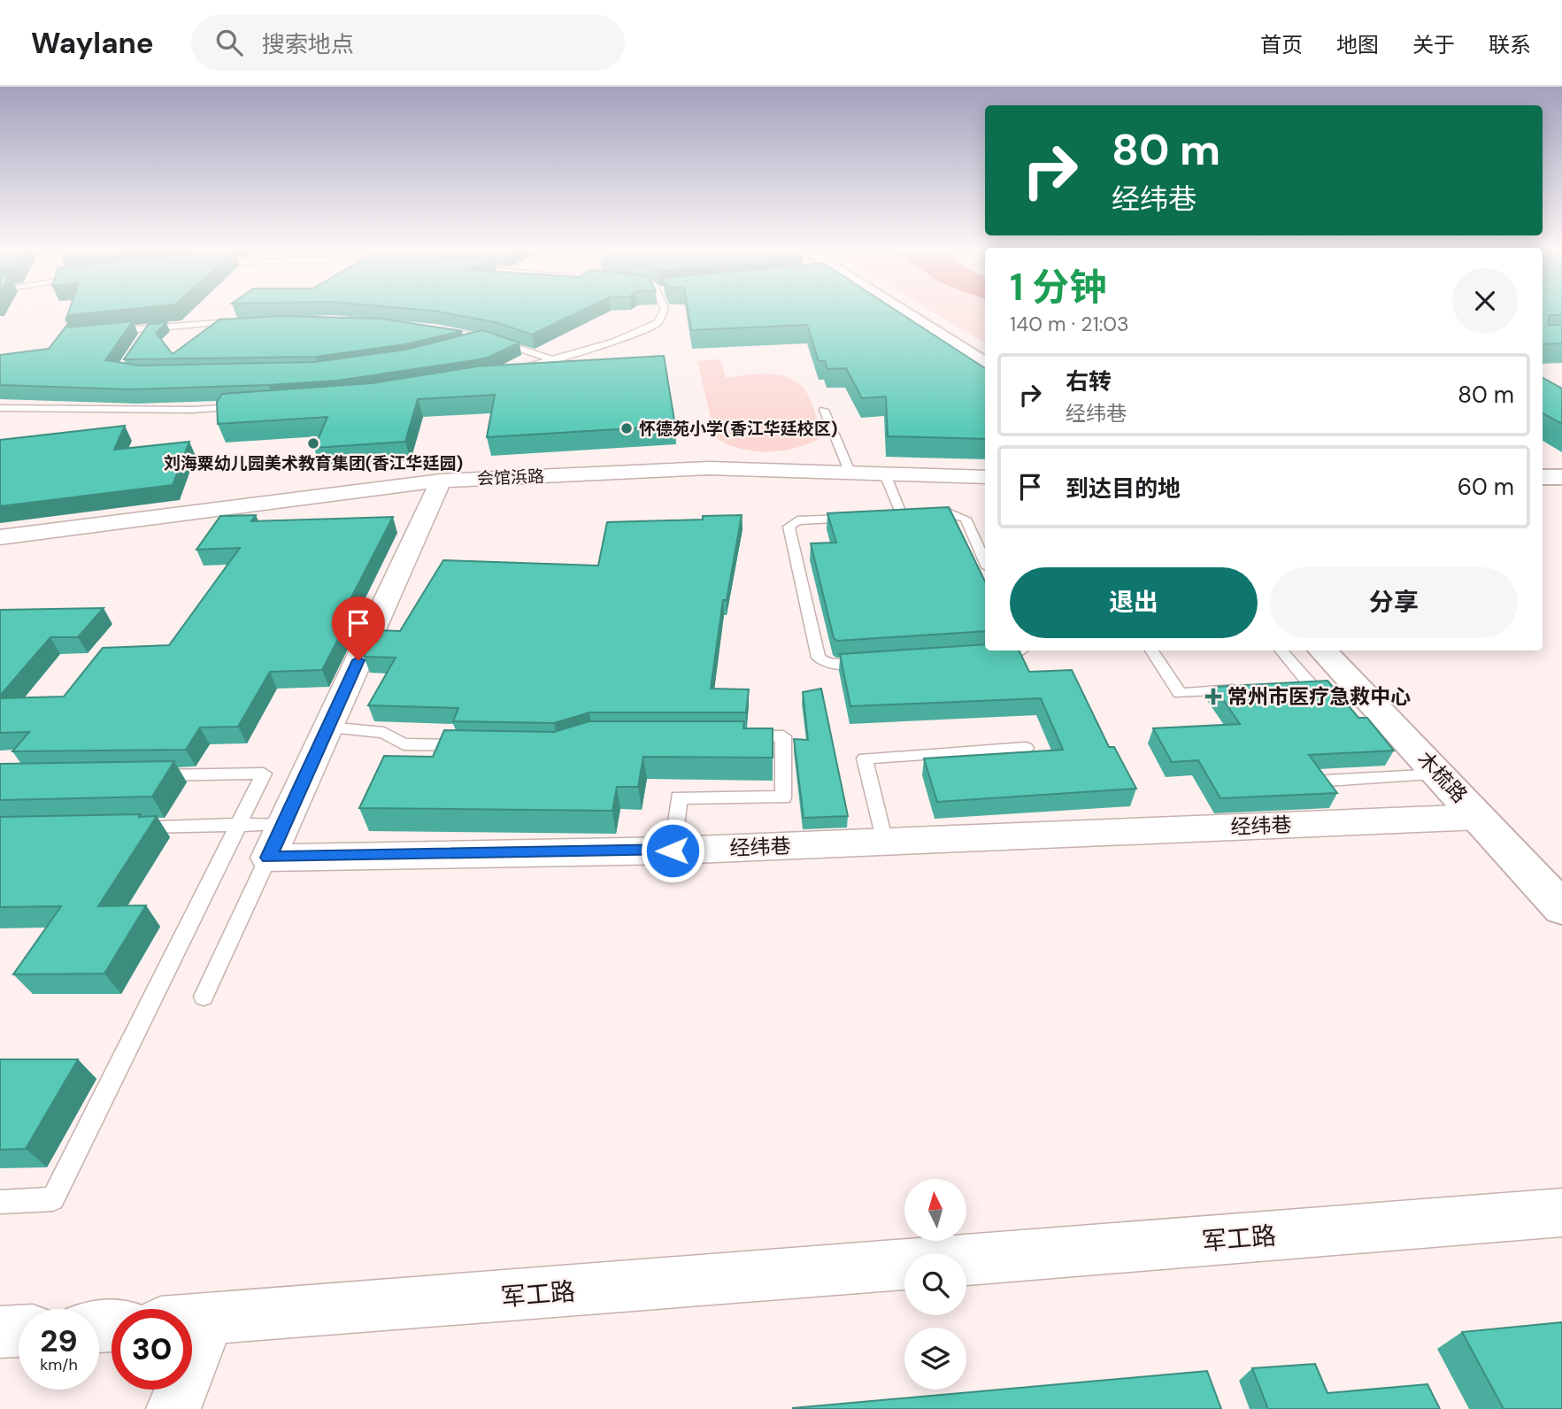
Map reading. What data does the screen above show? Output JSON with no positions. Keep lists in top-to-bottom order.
{
  "streets": {
    "street": [
      "会馆浜路",
      "木梳路",
      "经纬巷",
      "军工路"
    ]
  },
  "crossings": [
    ["木梳路", "经纬巷"]
  ],
  "places": {
    "other": ["怀德苑小学(香江华廷校区)", "刘海粟幼儿园美术教育集团(香江华廷园)"],
    "health": ["常州市医疗急救中心"]
  },
  "north": "top",
  "page": {
    "header": "Waylane",
    "search": "搜索地点",
    "nav": [
      "首页",
      "地图",
      "关于",
      "联系"
    ],
    "turn": ["80 m", "经纬巷"],
    "heading": ["1 分钟", "140 m · 21:03"],
    "list": [
      {
        "name": "右转",
        "note": "经纬巷",
        "value": "80 m"
      },
      {
        "name": "到达目的地",
        "value": "60 m"
      }
    ],
    "buttons": ["退出", "分享"],
    "speed": "29 km/h",
    "limit": "30"
  }
}
